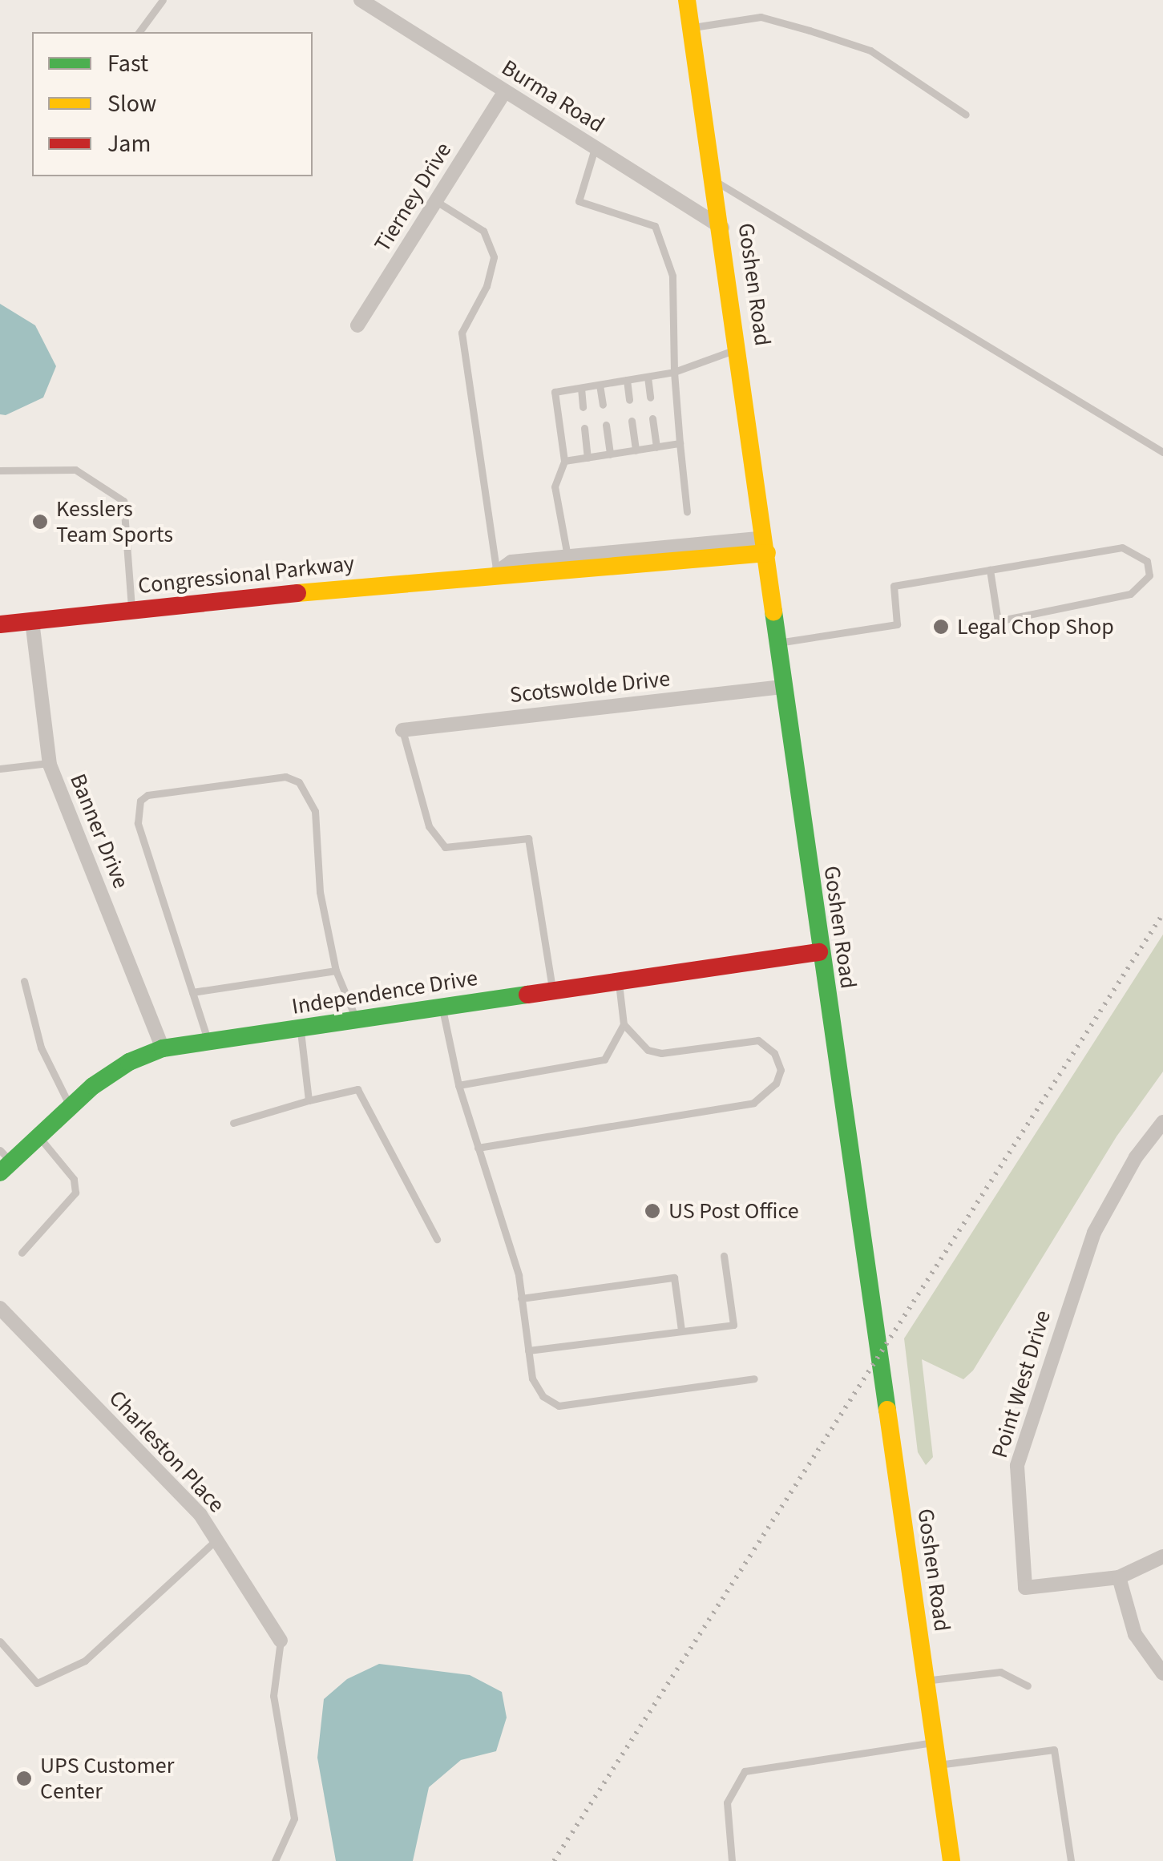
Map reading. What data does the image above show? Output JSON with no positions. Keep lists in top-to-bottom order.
{
  "streets": {
    "main road": ["Goshen Road", "Congressional Parkway", "Independence Drive"],
    "street": [
      "Burma Road",
      "Tierney Drive",
      "Scotswolde Drive",
      "Banner Drive",
      "Point West Drive",
      "Charleston Place"
    ]
  },
  "crossings": [
    ["Burma Road", "Tierney Drive"],
    ["Burma Road", "Goshen Road"],
    ["Goshen Road", "Congressional Parkway"],
    ["Goshen Road", "Scotswolde Drive"],
    ["Goshen Road", "Independence Drive"],
    ["Congressional Parkway", "Banner Drive"],
    ["Banner Drive", "Independence Drive"]
  ],
  "places": [
    "Kesslers Team Sports",
    "Legal Chop Shop",
    "US Post Office",
    "UPS Customer Center"
  ],
  "legend": ["Fast", "Slow", "Jam"]
}
